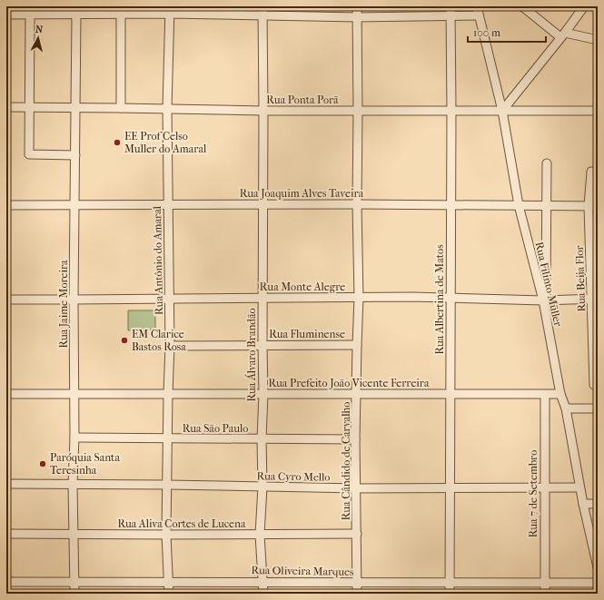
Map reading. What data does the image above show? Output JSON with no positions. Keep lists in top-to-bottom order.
{
  "streets": {
    "street": [
      "Rua Ponta Porã",
      "Rua Joaquim Alves Taveira",
      "Rua Antônio do Amaral",
      "Rua Beija Flor",
      "Rua Filinto Müller",
      "Rua Monte Alegre",
      "Rua Albertina de Matos",
      "Rua Jaime Moreira",
      "Rua Fluminense",
      "Rua Álvaro Brandão",
      "Rua Prefeito João Vicente Ferreira",
      "Rua São Paulo",
      "Rua Cândido de Carvalho",
      "Rua Cyro Mello",
      "Rua 7 de Setembro",
      "Rua Aliva Cortes de Lucena",
      "Rua Oliveira Marques"
    ]
  },
  "crossings": [
    ["Rua Ponta Porã", "Rua Antônio do Amaral"],
    ["Rua Ponta Porã", "Rua Filinto Müller"],
    ["Rua Ponta Porã", "Rua Albertina de Matos"],
    ["Rua Ponta Porã", "Rua Jaime Moreira"],
    ["Rua Ponta Porã", "Rua Álvaro Brandão"],
    ["Rua Ponta Porã", "Rua Cândido de Carvalho"],
    ["Rua Joaquim Alves Taveira", "Rua Antônio do Amaral"],
    ["Rua Joaquim Alves Taveira", "Rua Beija Flor"],
    ["Rua Joaquim Alves Taveira", "Rua Filinto Müller"],
    ["Rua Joaquim Alves Taveira", "Rua Albertina de Matos"],
    ["Rua Joaquim Alves Taveira", "Rua Jaime Moreira"],
    ["Rua Joaquim Alves Taveira", "Rua Álvaro Brandão"],
    ["Rua Joaquim Alves Taveira", "Rua Cândido de Carvalho"],
    ["Rua Antônio do Amaral", "Rua Monte Alegre"],
    ["Rua Antônio do Amaral", "Rua Fluminense"],
    ["Rua Antônio do Amaral", "Rua Prefeito João Vicente Ferreira"],
    ["Rua Antônio do Amaral", "Rua São Paulo"],
    ["Rua Antônio do Amaral", "Rua Cyro Mello"],
    ["Rua Antônio do Amaral", "Rua Aliva Cortes de Lucena"],
    ["Rua Antônio do Amaral", "Rua Oliveira Marques"],
    ["Rua Beija Flor", "Rua Monte Alegre"],
    ["Rua Filinto Müller", "Rua Monte Alegre"],
    ["Rua Filinto Müller", "Rua Prefeito João Vicente Ferreira"],
    ["Rua Filinto Müller", "Rua Cyro Mello"],
    ["Rua Monte Alegre", "Rua Albertina de Matos"],
    ["Rua Monte Alegre", "Rua Jaime Moreira"],
    ["Rua Monte Alegre", "Rua Álvaro Brandão"],
    ["Rua Monte Alegre", "Rua Cândido de Carvalho"],
    ["Rua Albertina de Matos", "Rua Prefeito João Vicente Ferreira"],
    ["Rua Albertina de Matos", "Rua Cyro Mello"],
    ["Rua Albertina de Matos", "Rua Oliveira Marques"],
    ["Rua Jaime Moreira", "Rua Prefeito João Vicente Ferreira"],
    ["Rua Jaime Moreira", "Rua São Paulo"],
    ["Rua Jaime Moreira", "Rua Cyro Mello"],
    ["Rua Jaime Moreira", "Rua Aliva Cortes de Lucena"],
    ["Rua Jaime Moreira", "Rua Oliveira Marques"],
    ["Rua Fluminense", "Rua Álvaro Brandão"],
    ["Rua Fluminense", "Rua Cândido de Carvalho"],
    ["Rua Álvaro Brandão", "Rua Prefeito João Vicente Ferreira"],
    ["Rua Álvaro Brandão", "Rua São Paulo"],
    ["Rua Álvaro Brandão", "Rua Cyro Mello"],
    ["Rua Álvaro Brandão", "Rua Aliva Cortes de Lucena"],
    ["Rua Álvaro Brandão", "Rua Oliveira Marques"],
    ["Rua Prefeito João Vicente Ferreira", "Rua Cândido de Carvalho"],
    ["Rua Prefeito João Vicente Ferreira", "Rua 7 de Setembro"],
    ["Rua São Paulo", "Rua Cândido de Carvalho"],
    ["Rua Cândido de Carvalho", "Rua Cyro Mello"],
    ["Rua Cândido de Carvalho", "Rua Aliva Cortes de Lucena"],
    ["Rua Cândido de Carvalho", "Rua Oliveira Marques"],
    ["Rua Cyro Mello", "Rua 7 de Setembro"],
    ["Rua 7 de Setembro", "Rua Oliveira Marques"]
  ],
  "places": ["EE Prof Celso Muller do Amaral", "EM Clarice Bastos Rosa", "Paróquia Santa Teresinha"],
  "scale_bar": "100 m",
  "north": "top"
}
